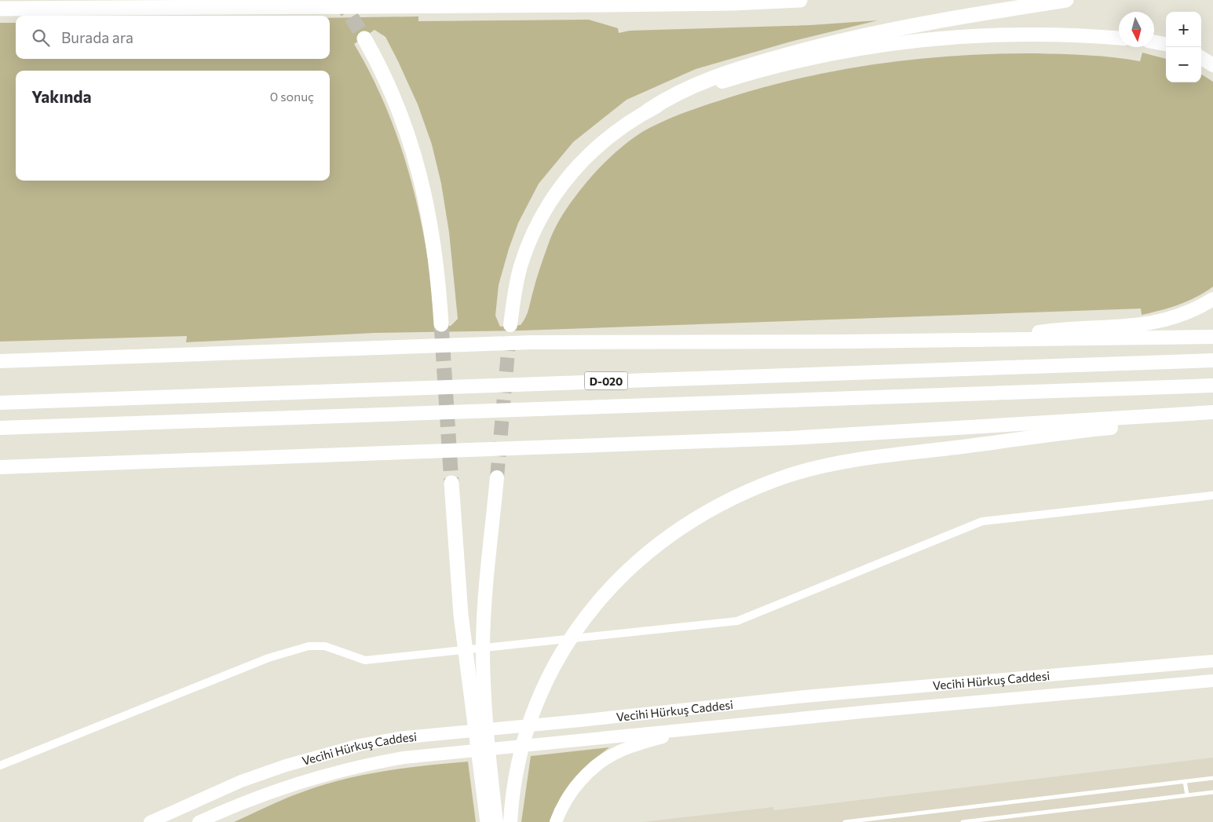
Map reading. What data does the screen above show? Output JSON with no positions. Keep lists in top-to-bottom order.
{
  "streets": {
    "highway": ["D-020"],
    "main road": ["Vecihi Hürkuş Caddesi"]
  },
  "north": "bottom",
  "page": {
    "map_buttons": ["+", "−"],
    "search": "Burada ara",
    "heading": ["Yakında", "0 sonuç"]
  }
}
